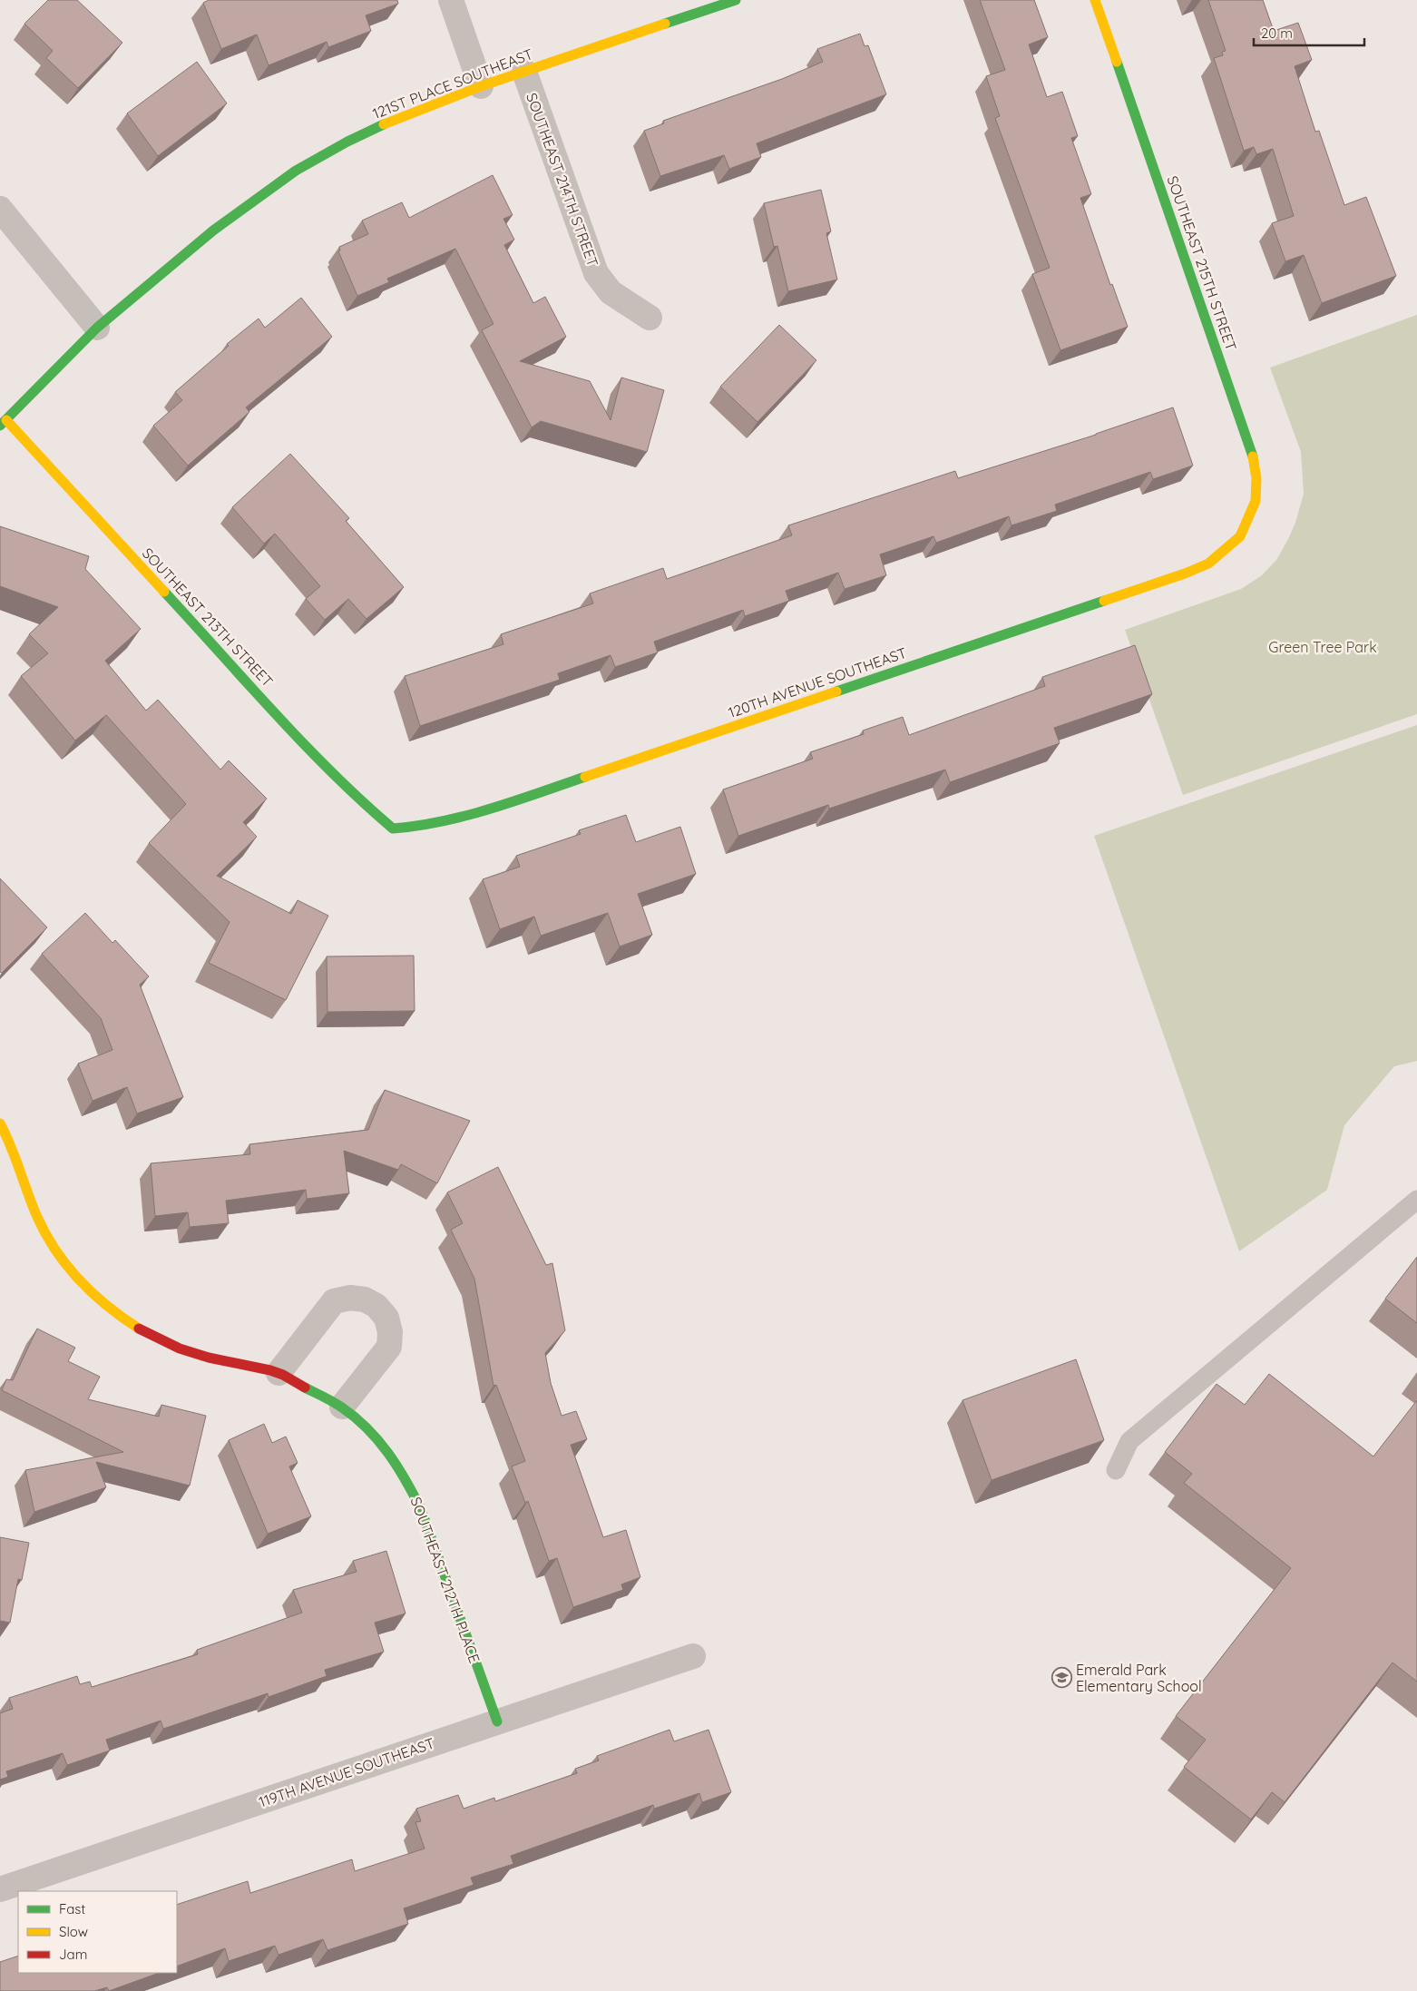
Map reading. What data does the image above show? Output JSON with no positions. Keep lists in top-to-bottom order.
{
  "streets": {
    "street": [
      "121ST PLACE SOUTHEAST",
      "SOUTHEAST 214TH STREET",
      "SOUTHEAST 215TH STREET",
      "SOUTHEAST 213TH STREET",
      "120TH AVENUE SOUTHEAST",
      "SOUTHEAST 212TH PLACE",
      "119TH AVENUE SOUTHEAST"
    ]
  },
  "crossings": [
    ["121ST PLACE SOUTHEAST", "SOUTHEAST 214TH STREET"],
    ["121ST PLACE SOUTHEAST", "SOUTHEAST 213TH STREET"],
    ["SOUTHEAST 215TH STREET", "120TH AVENUE SOUTHEAST"],
    ["SOUTHEAST 213TH STREET", "120TH AVENUE SOUTHEAST"],
    ["SOUTHEAST 212TH PLACE", "119TH AVENUE SOUTHEAST"]
  ],
  "parks": ["Green Tree Park"],
  "places": {
    "school or university": ["Emerald Park Elementary School"]
  },
  "legend": ["Fast", "Slow", "Jam"],
  "scale_bar": "20 m"
}
